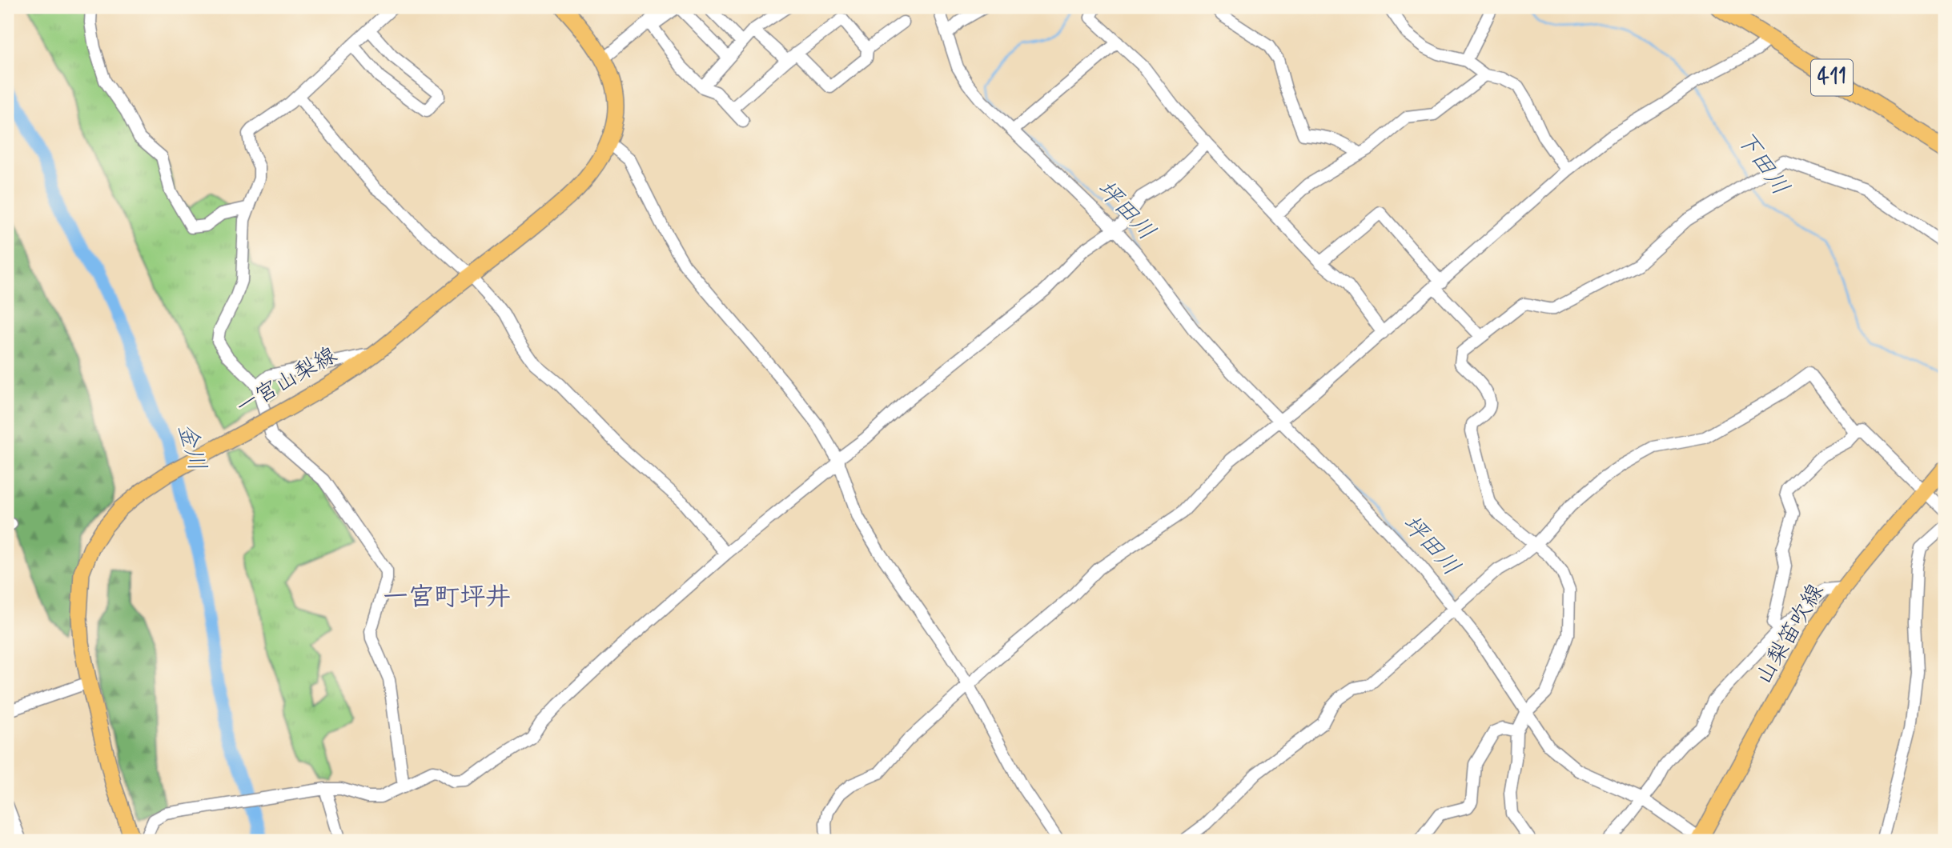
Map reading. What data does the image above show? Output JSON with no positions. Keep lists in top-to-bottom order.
{
  "streets": {
    "highway": ["411"],
    "main road": ["一宮山梨線", "山梨笛吹線"]
  },
  "districts": ["一宮町坪井"],
  "water": ["下田川", "坪田川", "金川"]
}
